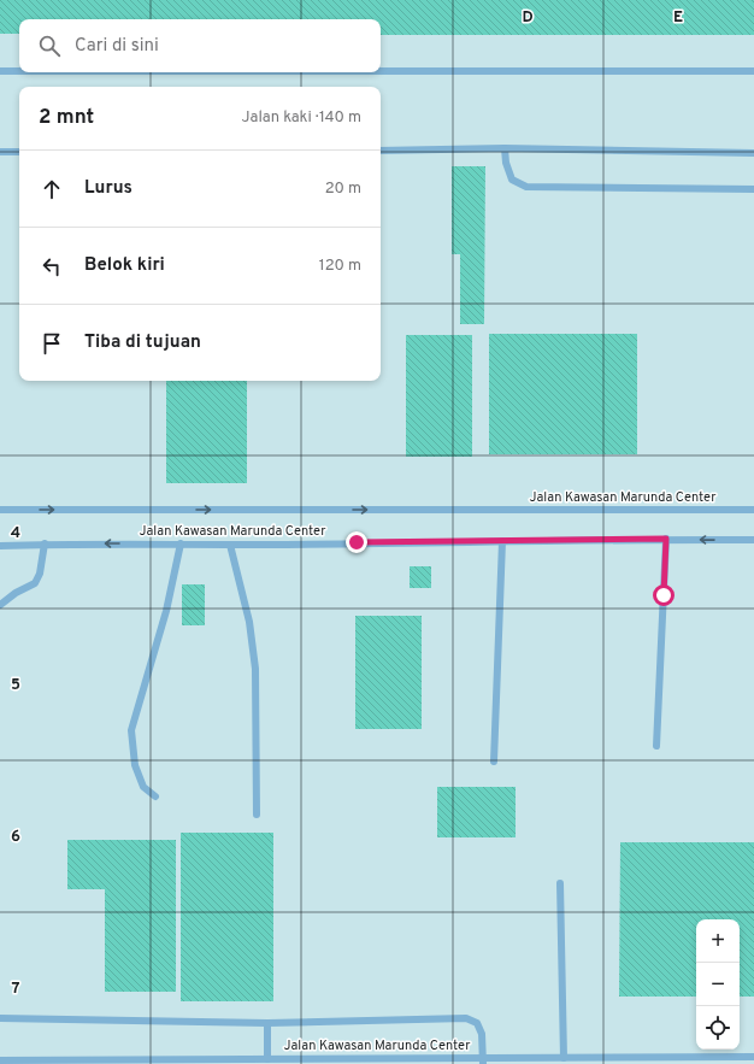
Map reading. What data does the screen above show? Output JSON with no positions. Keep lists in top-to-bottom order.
{
  "streets": {
    "lane": ["Jalan Kawasan Marunda Center"]
  },
  "page": {
    "search": "Cari di sini",
    "heading": ["2 mnt", "Jalan kaki · 140 m"],
    "list": [
      ["Lurus", "20 m"],
      ["Belok kiri", "120 m"],
      "Tiba di tujuan"
    ],
    "map_buttons": ["+", "−"]
  },
  "grid": {
    "columns": ["D", "E"],
    "rows": [
      "4",
      "5",
      "6",
      "7"
    ]
  }
}
